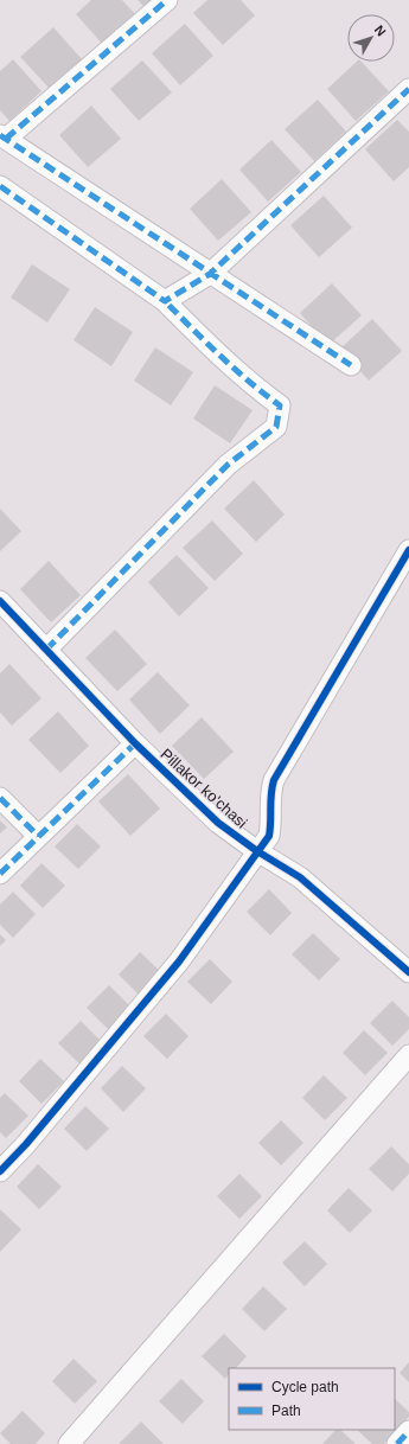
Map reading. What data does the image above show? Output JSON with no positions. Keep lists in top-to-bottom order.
{
  "streets": {
    "street": ["Pillakor ko'chasi"]
  },
  "legend": ["Cycle path", "Path"],
  "north": "top right"
}
